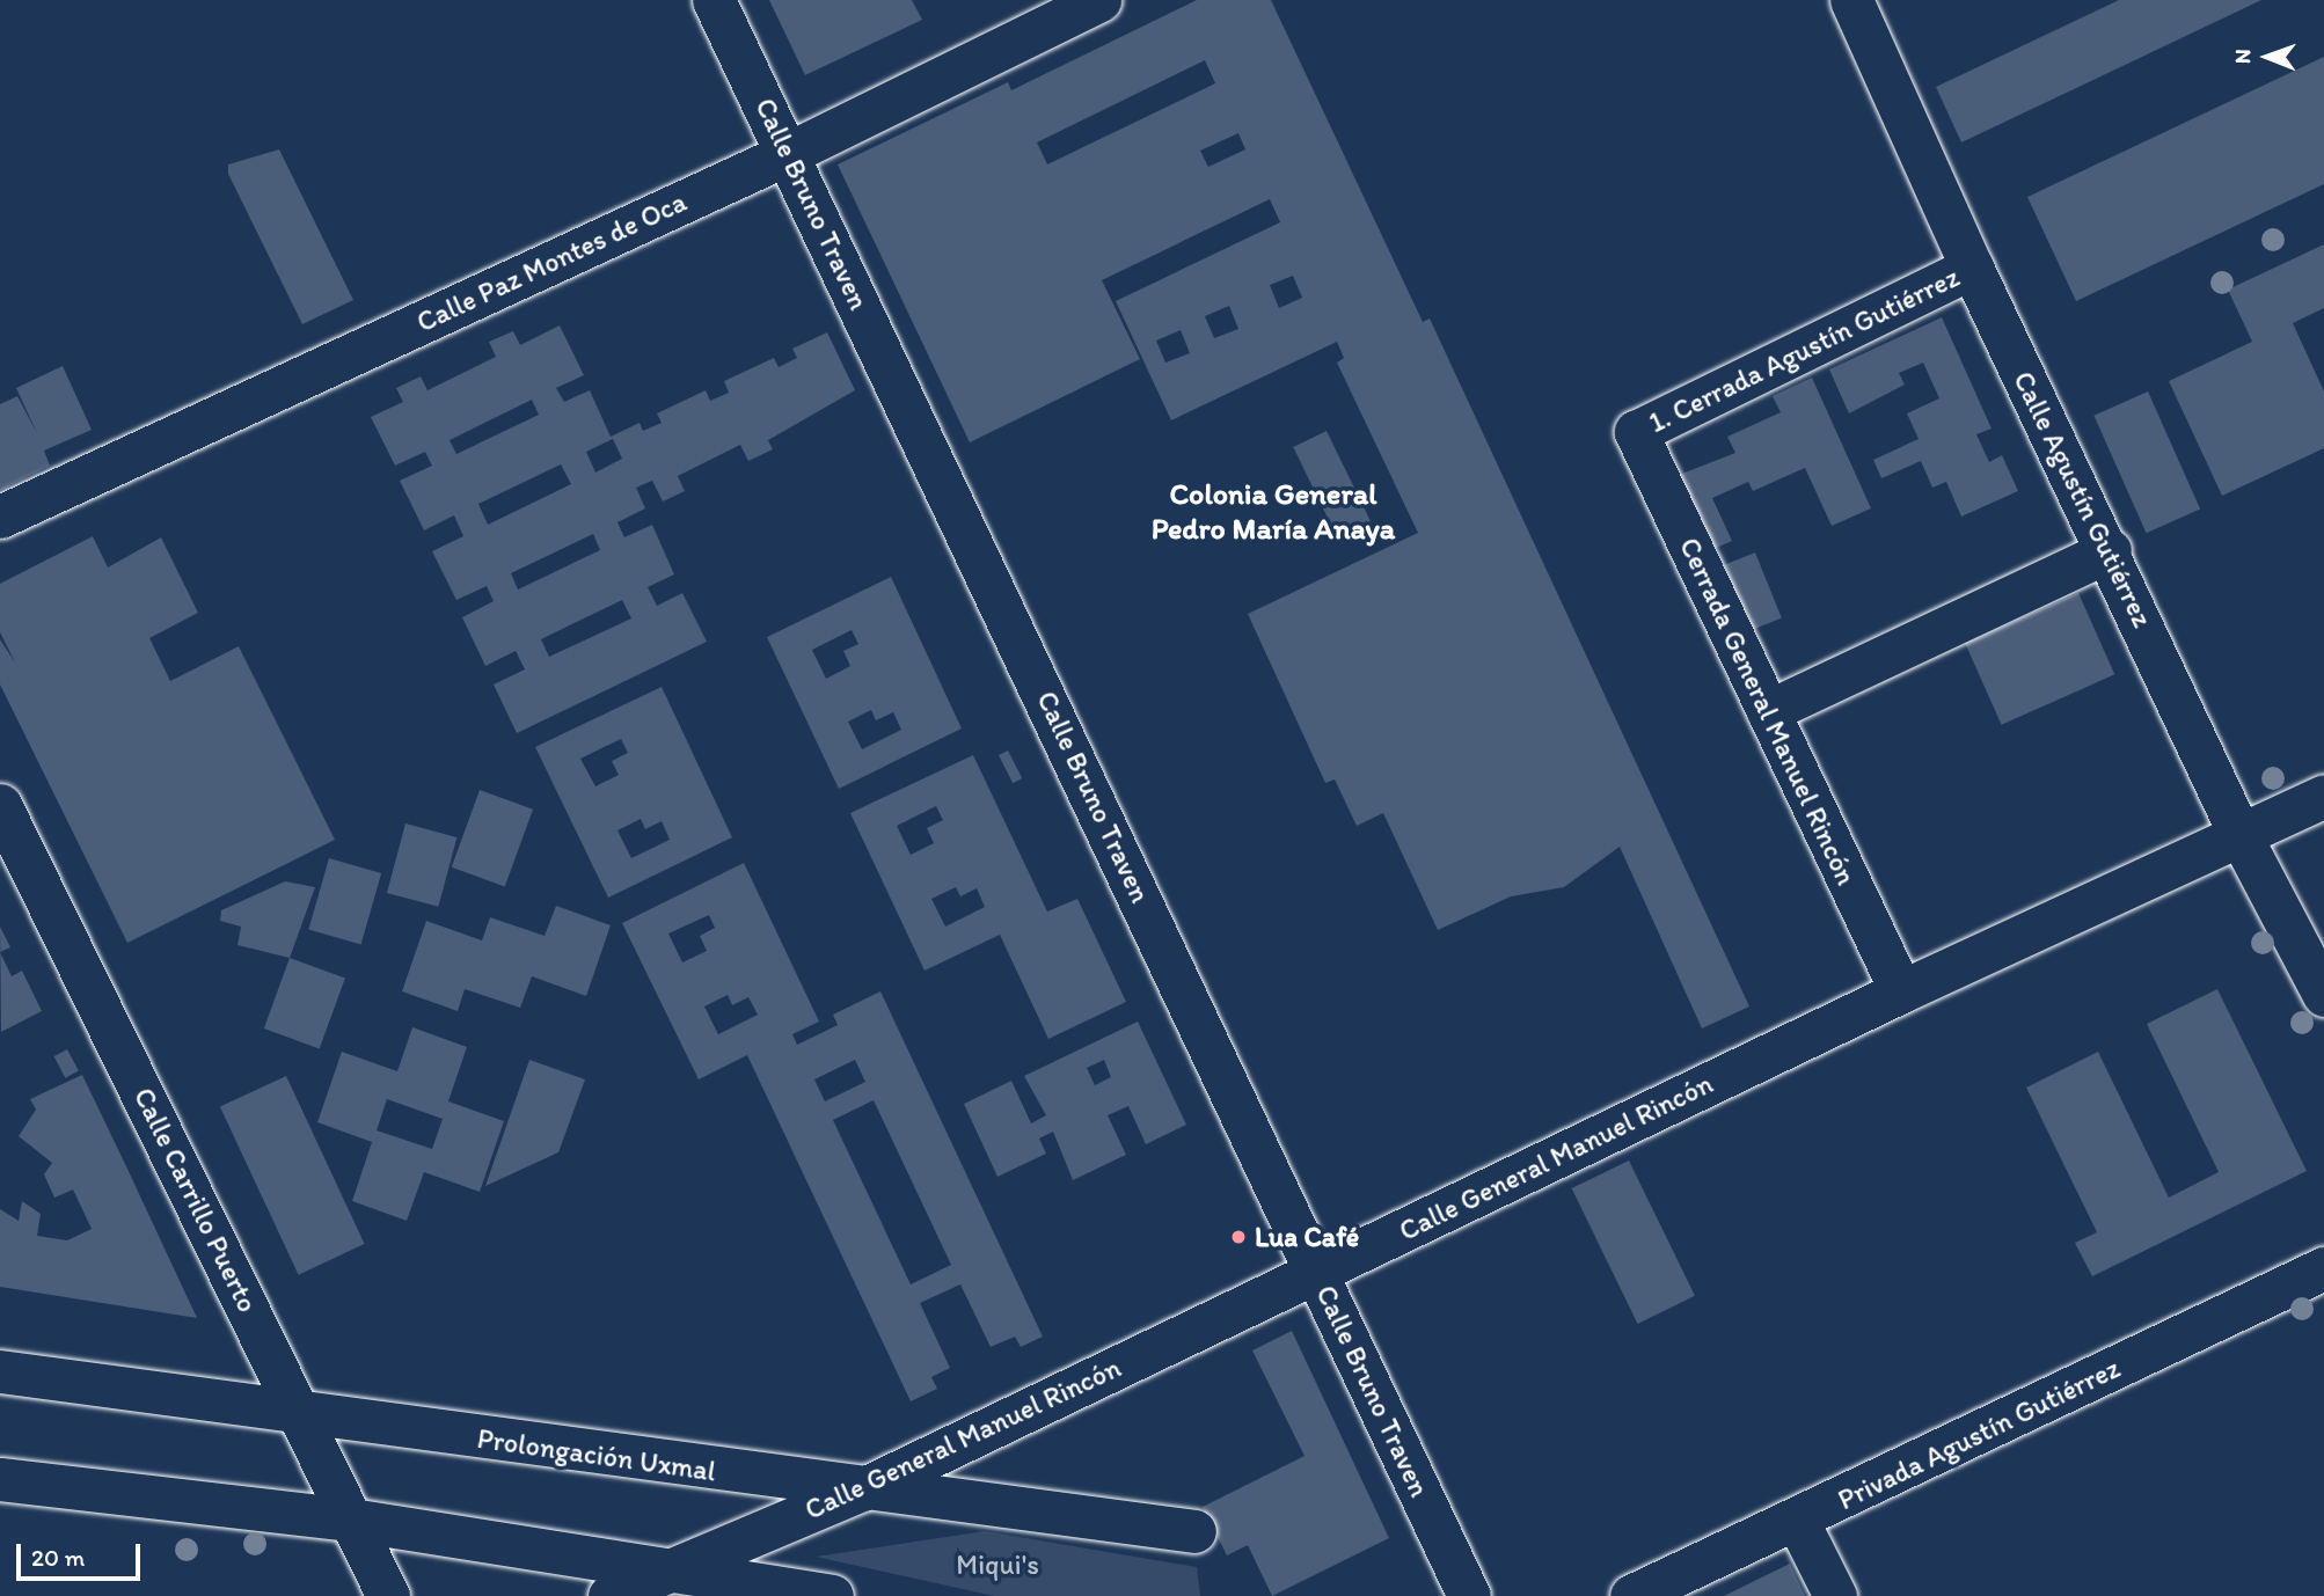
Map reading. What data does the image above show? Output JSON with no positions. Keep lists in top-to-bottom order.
{
  "streets": {
    "street": [
      "Calle Bruno Traven",
      "Calle Paz Montes de Oca",
      "1. Cerrada Agustín Gutiérrez",
      "Calle Agustín Gutiérrez",
      "Cerrada General Manuel Rincón",
      "Calle General Manuel Rincón",
      "Calle Carrillo Puerto",
      "Privada Agustín Gutiérrez",
      "Prolongación Uxmal"
    ]
  },
  "crossings": [
    ["Calle Bruno Traven", "Calle Paz Montes de Oca"],
    ["Calle Bruno Traven", "Calle General Manuel Rincón"],
    ["1. Cerrada Agustín Gutiérrez", "Calle Agustín Gutiérrez"],
    ["1. Cerrada Agustín Gutiérrez", "Cerrada General Manuel Rincón"],
    ["Calle Agustín Gutiérrez", "Calle General Manuel Rincón"],
    ["Cerrada General Manuel Rincón", "Calle General Manuel Rincón"],
    ["Calle General Manuel Rincón", "Prolongación Uxmal"],
    ["Calle Carrillo Puerto", "Prolongación Uxmal"]
  ],
  "districts": ["Colonia General Pedro María Anaya"],
  "parks": ["Miqui's"],
  "places": ["Lua Café"],
  "scale_bar": "20 m",
  "north": "left"
}
